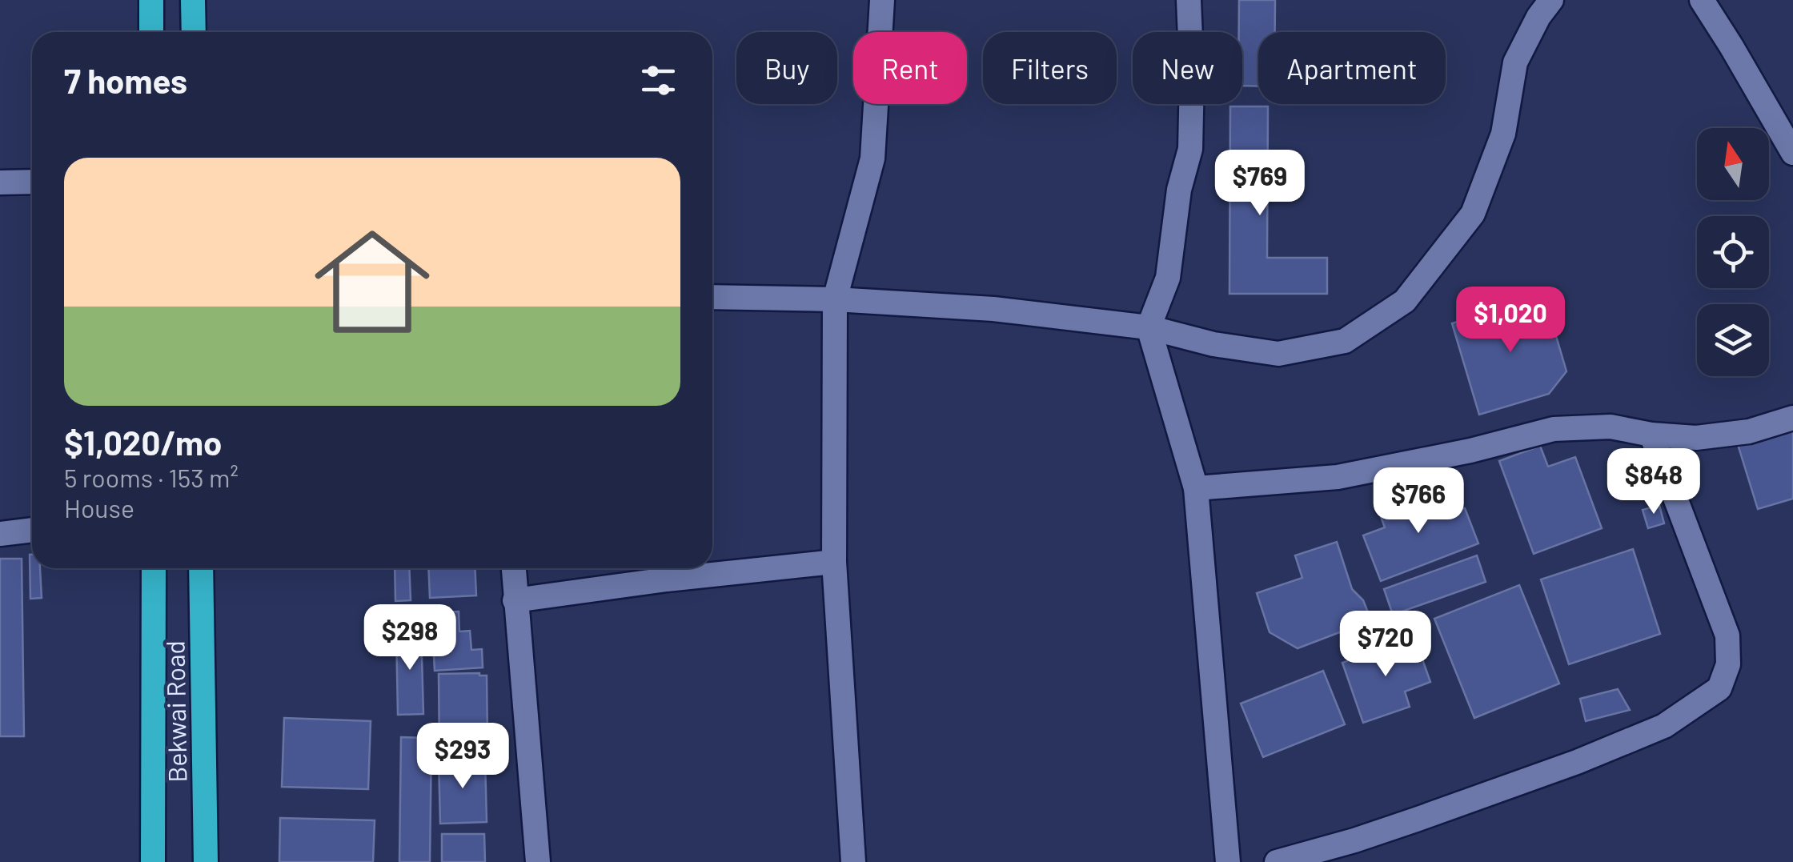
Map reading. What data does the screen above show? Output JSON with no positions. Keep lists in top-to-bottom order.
{
  "streets": {
    "highway": ["Bekwai Road"]
  },
  "north": "top",
  "page": {
    "chip": [
      "Buy",
      "Rent",
      "Filters",
      "New",
      "Apartment"
    ],
    "heading": "7 homes",
    "list": [
      {
        "name": "$1,020/mo",
        "note": "5 rooms · 153 m² · House"
      }
    ],
    "price": [
      "$769",
      "$1,020",
      "$848",
      "$766",
      "$298",
      "$720",
      "$293"
    ]
  }
}
